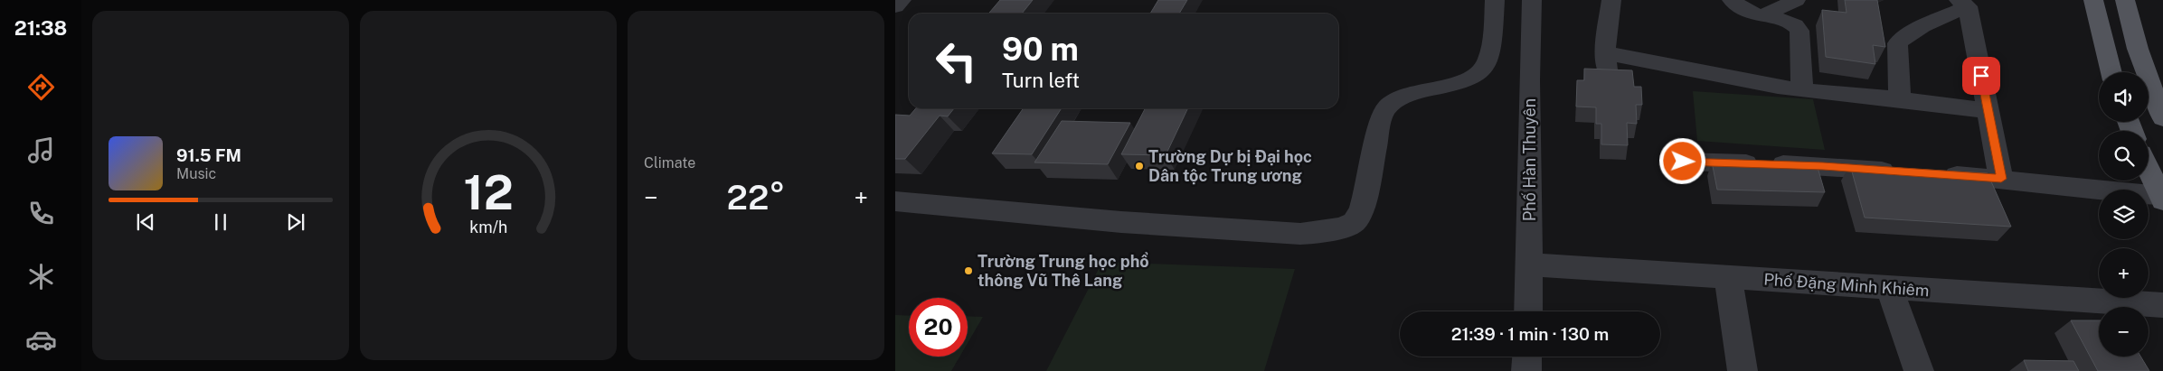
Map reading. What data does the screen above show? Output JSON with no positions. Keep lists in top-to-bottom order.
{
  "streets": {
    "street": ["Phố Hàn Thuyên", "Phố Đặng Minh Khiêm"]
  },
  "crossings": [
    ["Phố Hàn Thuyên", "Phố Đặng Minh Khiêm"]
  ],
  "places": ["Trường Dự bị Đại học Dân tộc Trung ương", "Trường Trung học phổ thông Vũ Thê Lang"],
  "page": {
    "tabs": "21:38",
    "tile": "Climate",
    "turn": ["90 m", "Turn left"],
    "map_buttons": ["+", "−"],
    "song": ["91.5 FM", "Music"],
    "heat": ["−", "22°", "+"],
    "limit": "20",
    "trip": "21:39 · 1 min · 130 m",
    "gauge": ["12", "km/h"]
  }
}
